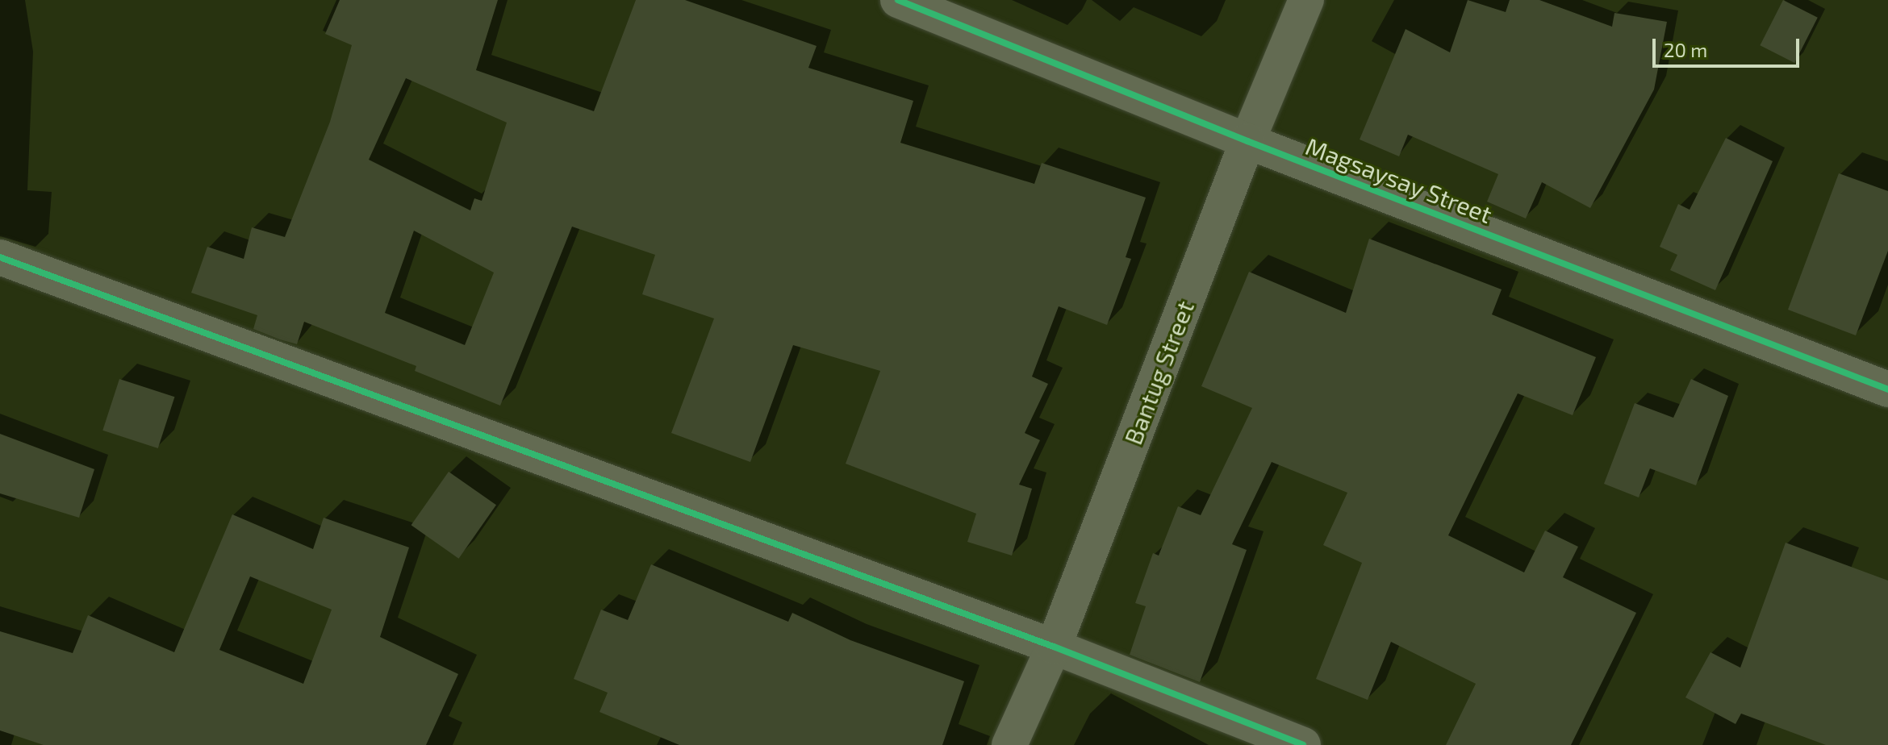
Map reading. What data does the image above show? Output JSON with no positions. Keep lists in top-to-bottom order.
{
  "streets": {
    "street": ["Magsaysay Street", "Bantug Street"]
  },
  "crossings": [
    ["Magsaysay Street", "Bantug Street"]
  ],
  "scale_bar": "20 m"
}
